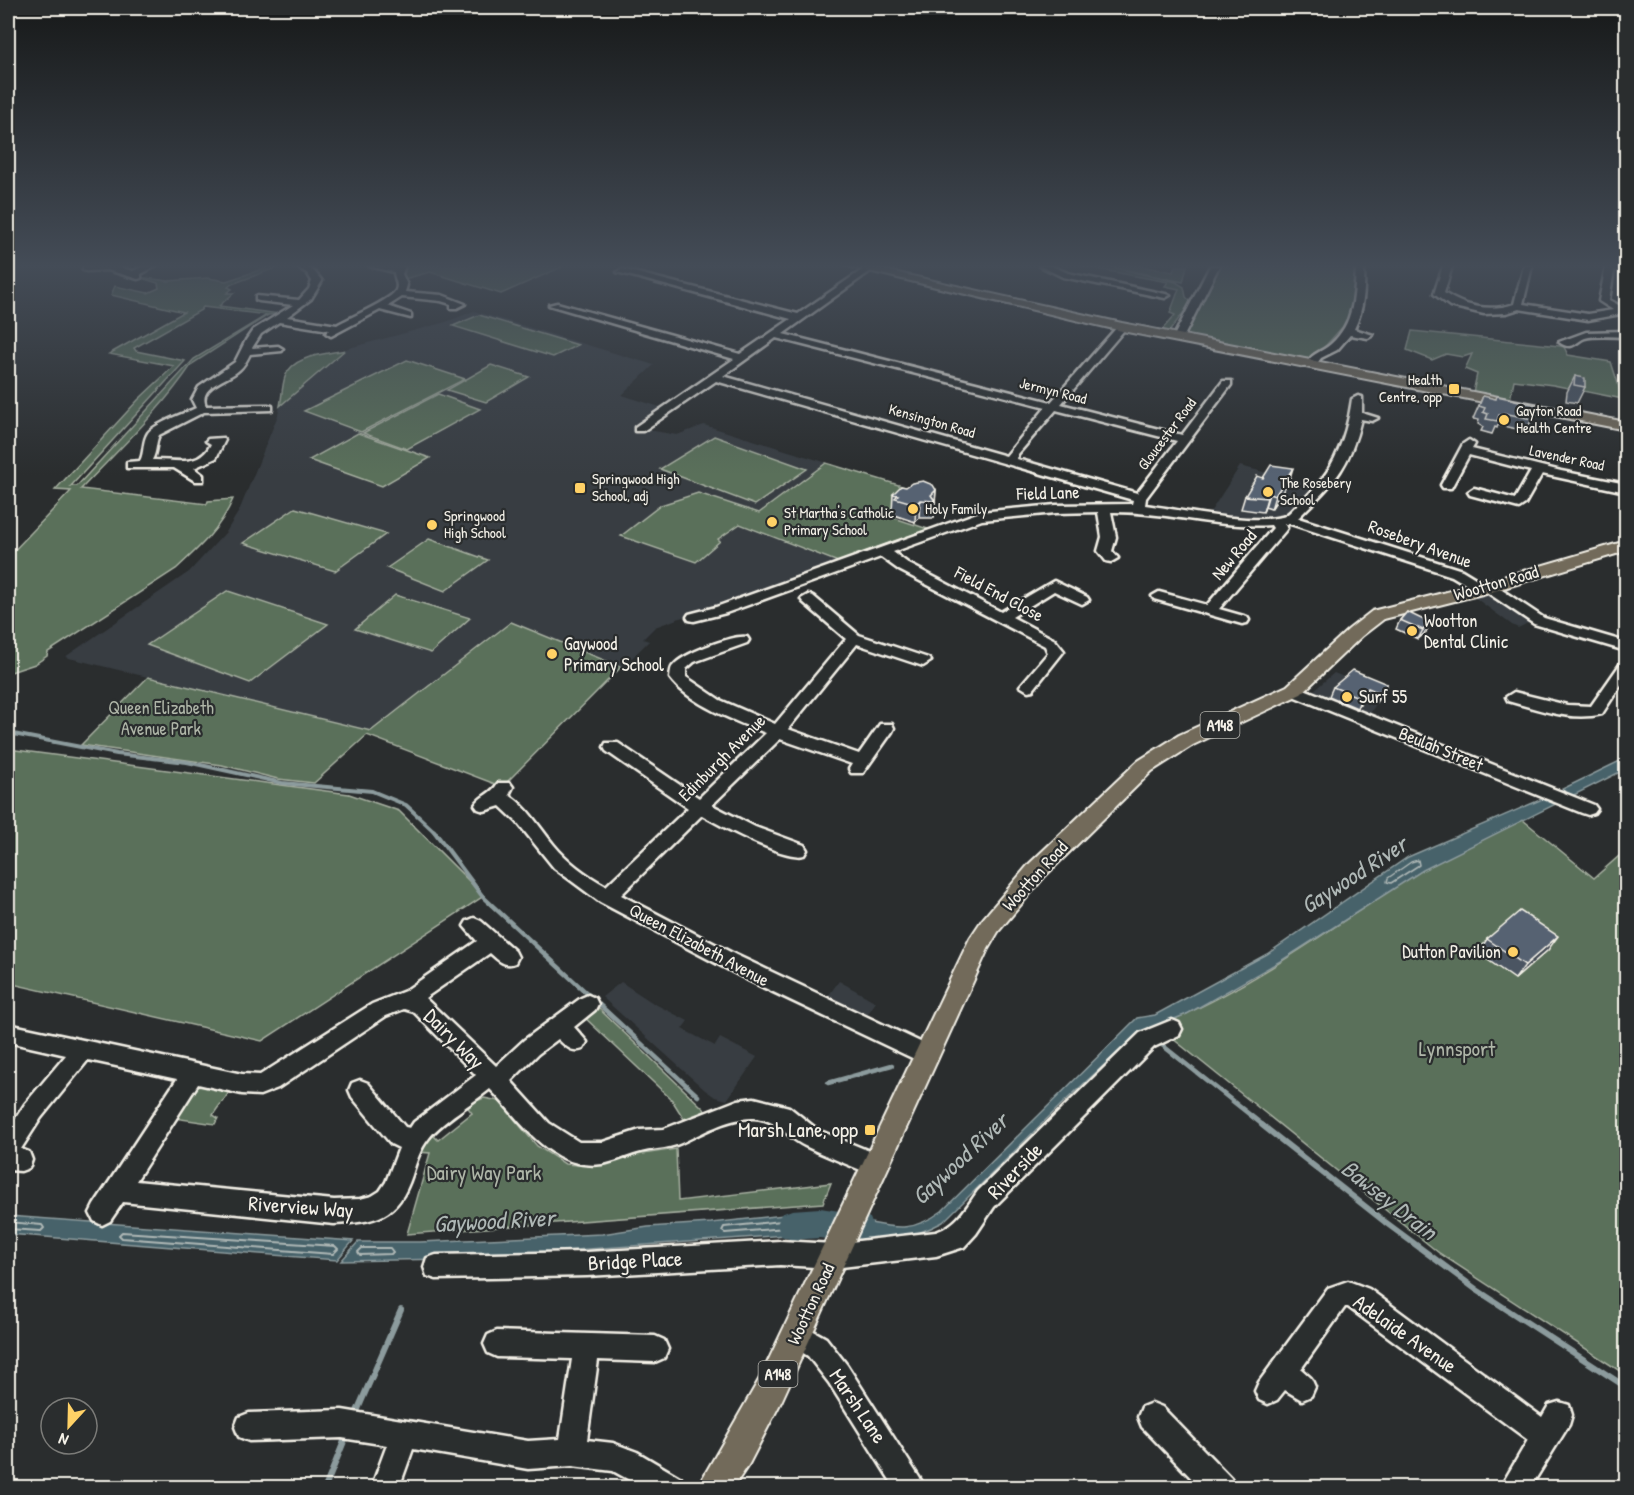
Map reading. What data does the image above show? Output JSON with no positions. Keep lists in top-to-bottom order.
{
  "streets": {
    "main road": ["Wootton Road", "A148"],
    "street": [
      "Jermyn Road",
      "Kensington Road",
      "Gloucester Road",
      "Lavender Road",
      "Field Lane",
      "Rosebery Avenue",
      "New Road",
      "Field End Close",
      "Beulah Street",
      "Edinburgh Avenue",
      "Queen Elizabeth Avenue",
      "Dairy Way",
      "Riverside",
      "Riverview Way",
      "Bridge Place",
      "Adelaide Avenue",
      "Marsh Lane"
    ]
  },
  "crossings": [
    ["Jermyn Road", "Gloucester Road"],
    ["Kensington Road", "Gloucester Road"],
    ["Kensington Road", "Field Lane"],
    ["Gloucester Road", "Field Lane"],
    ["Field Lane", "Rosebery Avenue"],
    ["Field Lane", "New Road"],
    ["Field Lane", "Field End Close"],
    ["Rosebery Avenue", "New Road"],
    ["Rosebery Avenue", "Wootton Road"],
    ["Wootton Road", "Beulah Street"],
    ["Wootton Road", "Queen Elizabeth Avenue"],
    ["Wootton Road", "Dairy Way"],
    ["Wootton Road", "Riverside"],
    ["Wootton Road", "Bridge Place"],
    ["Wootton Road", "Marsh Lane"],
    ["Edinburgh Avenue", "Queen Elizabeth Avenue"],
    ["Dairy Way", "Riverview Way"],
    ["Riverside", "Bridge Place"]
  ],
  "water": ["Gaywood River", "Bawsey Drain"],
  "parks": ["Queen Elizabeth Avenue Park", "Lynnsport", "Dairy Way Park"],
  "places": {
    "transit": ["Health Centre, opp", "Springwood High School, adj", "Marsh Lane, opp"],
    "other": [
      "Gayton Road Health Centre",
      "The Rosebery School",
      "Holy Family",
      "St Martha's Catholic Primary School",
      "Springwood High School",
      "Wootton Dental Clinic",
      "Gaywood Primary School",
      "Surf 55",
      "Dutton Pavilion"
    ]
  },
  "north": "bottom"
}
